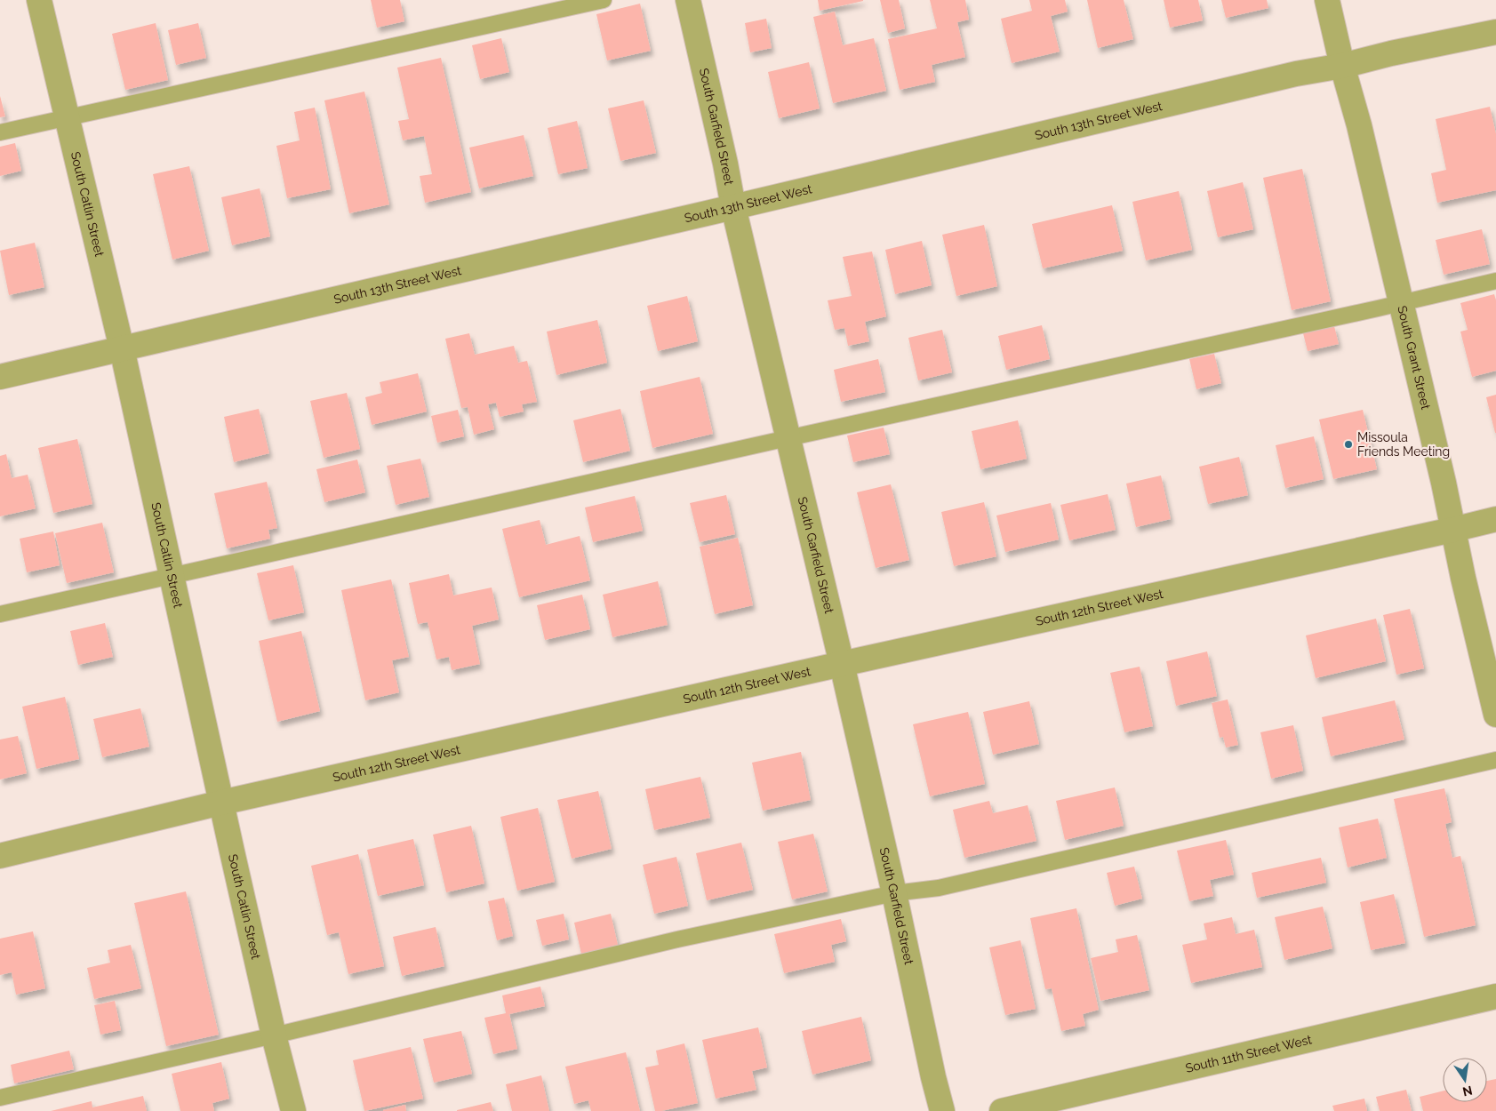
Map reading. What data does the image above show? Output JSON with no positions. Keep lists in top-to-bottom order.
{
  "streets": {
    "street": [
      "South 13th Street West",
      "South Garfield Street",
      "South Catlin Street",
      "South Grant Street",
      "South 12th Street West",
      "South 11th Street West"
    ]
  },
  "crossings": [
    ["South 13th Street West", "South Garfield Street"],
    ["South 13th Street West", "South Catlin Street"],
    ["South 13th Street West", "South Grant Street"],
    ["South Garfield Street", "South 12th Street West"],
    ["South Catlin Street", "South 12th Street West"],
    ["South Grant Street", "South 12th Street West"]
  ],
  "places": ["Missoula Friends Meeting"],
  "north": "bottom"
}
